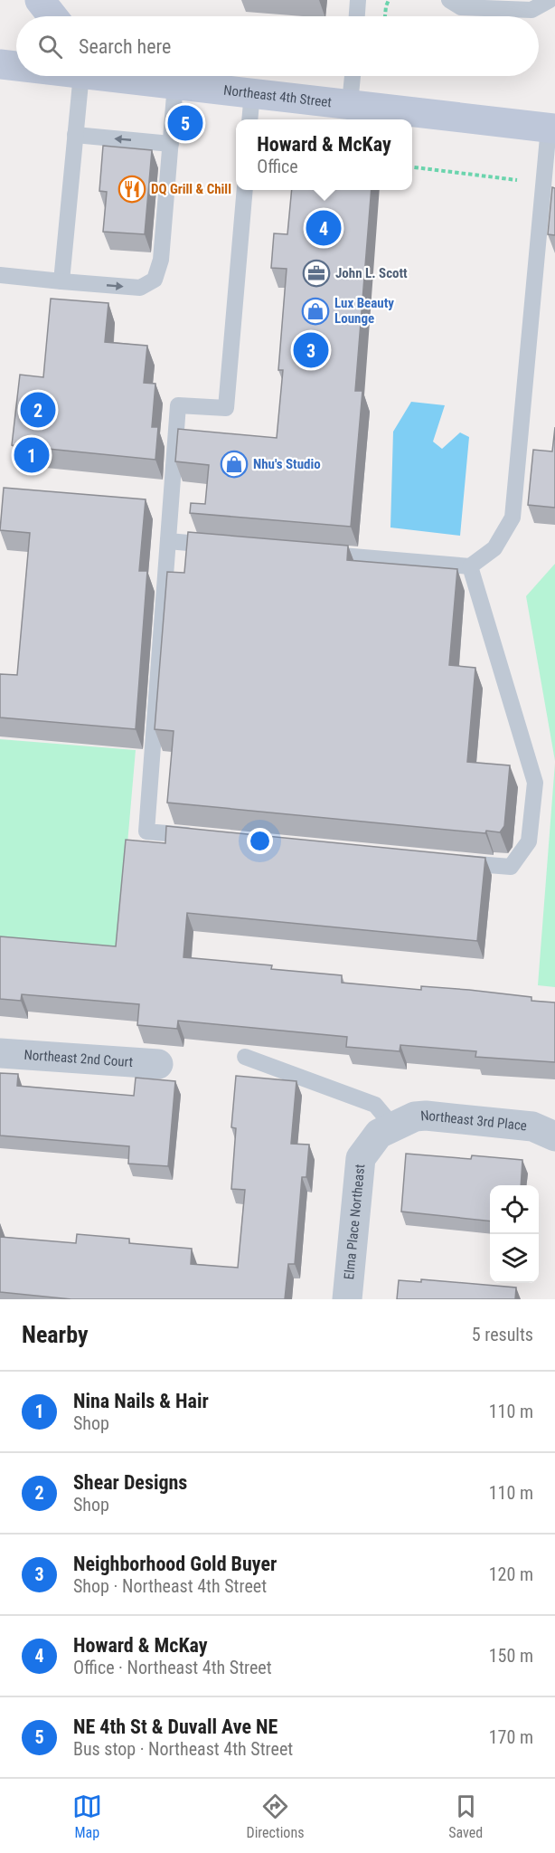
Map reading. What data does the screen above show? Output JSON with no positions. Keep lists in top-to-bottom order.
{
  "streets": {
    "main road": ["Northeast 4th Street"],
    "street": ["Northeast 2nd Court", "Northeast 3rd Place", "Elma Place Northeast"]
  },
  "crossings": [
    ["Northeast 3rd Place", "Elma Place Northeast"]
  ],
  "places": {
    "restaurant": ["DQ Grill & Chill"],
    "office": ["John L. Scott"],
    "shop": ["Lux Beauty Lounge", "Nhu's Studio"]
  },
  "page": {
    "search": "Search here",
    "pins": [
      "5",
      "4",
      "3",
      "2",
      "1"
    ],
    "popup": ["Howard & McKay", "Office"],
    "heading": ["Nearby", "5 results"],
    "list": [
      {
        "mark": "1",
        "name": "Nina Nails & Hair",
        "note": "Shop",
        "value": "110 m"
      },
      {
        "mark": "2",
        "name": "Shear Designs",
        "note": "Shop",
        "value": "110 m"
      },
      {
        "mark": "3",
        "name": "Neighborhood Gold Buyer",
        "note": "Shop · Northeast 4th Street",
        "value": "120 m"
      },
      {
        "mark": "4",
        "name": "Howard & McKay",
        "note": "Office · Northeast 4th Street",
        "value": "150 m"
      },
      {
        "mark": "5",
        "name": "NE 4th St & Duvall Ave NE",
        "note": "Bus stop · Northeast 4th Street",
        "value": "170 m"
      }
    ],
    "nav": ["Map", "Directions", "Saved"]
  }
}
